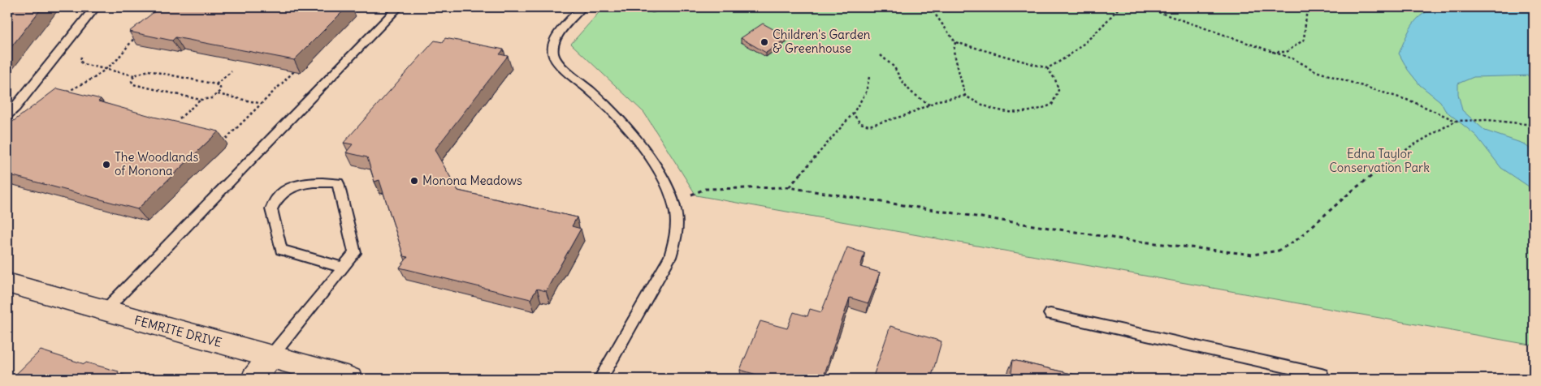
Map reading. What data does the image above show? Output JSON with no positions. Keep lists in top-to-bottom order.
{
  "streets": {
    "street": ["FEMRITE DRIVE"]
  },
  "parks": ["Edna Taylor Conservation Park"],
  "places": ["Children's Garden & Greenhouse", "The Woodlands of Monona", "Monona Meadows"]
}
